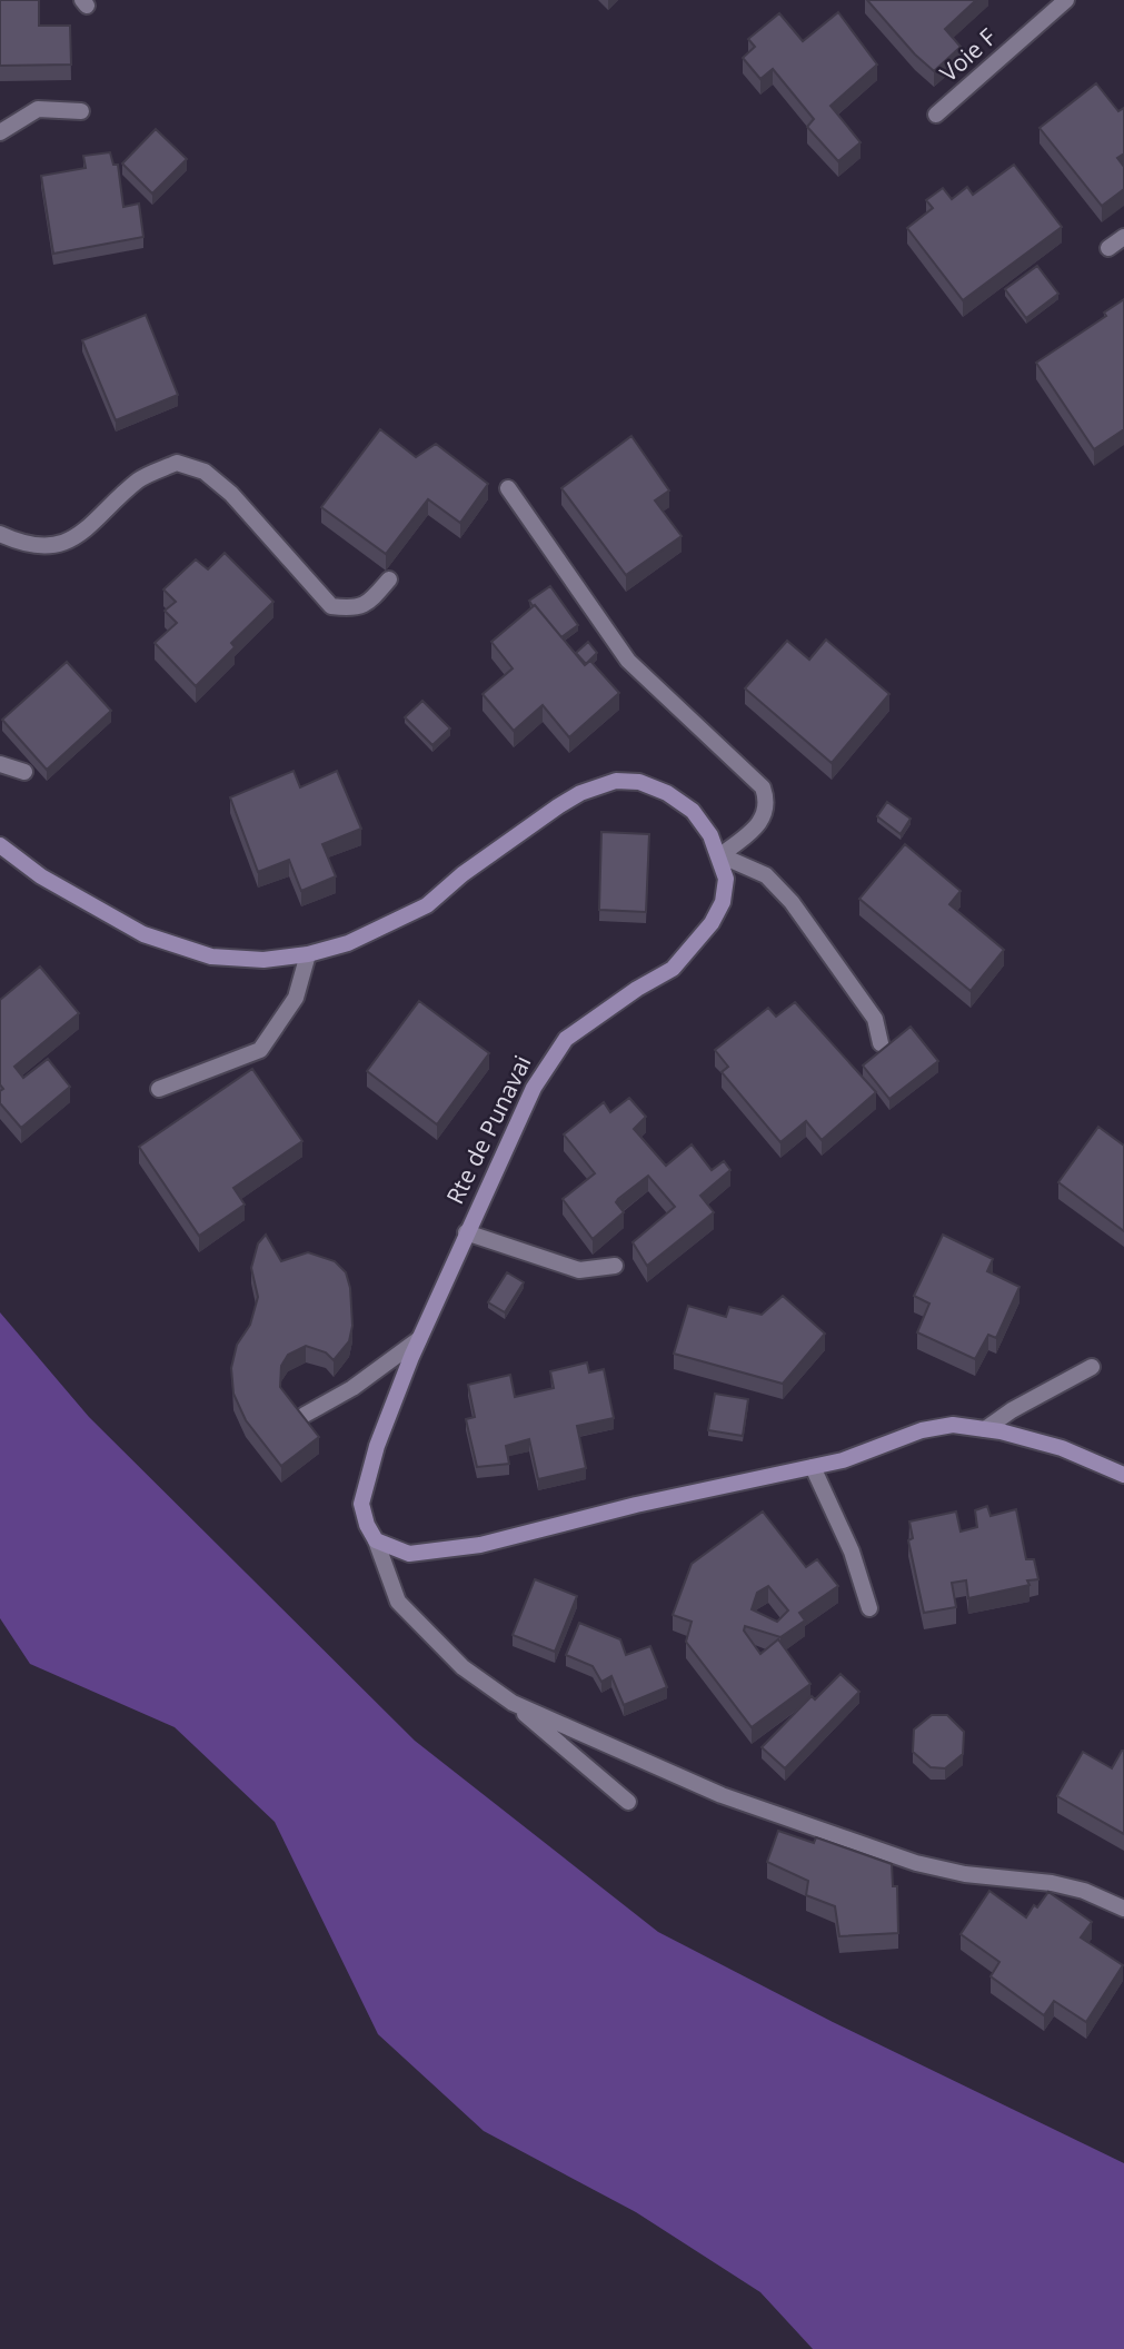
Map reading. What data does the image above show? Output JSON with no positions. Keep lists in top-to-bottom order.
{
  "streets": {
    "main road": ["Rte de Punavai"],
    "street": ["Voie F"]
  }
}
